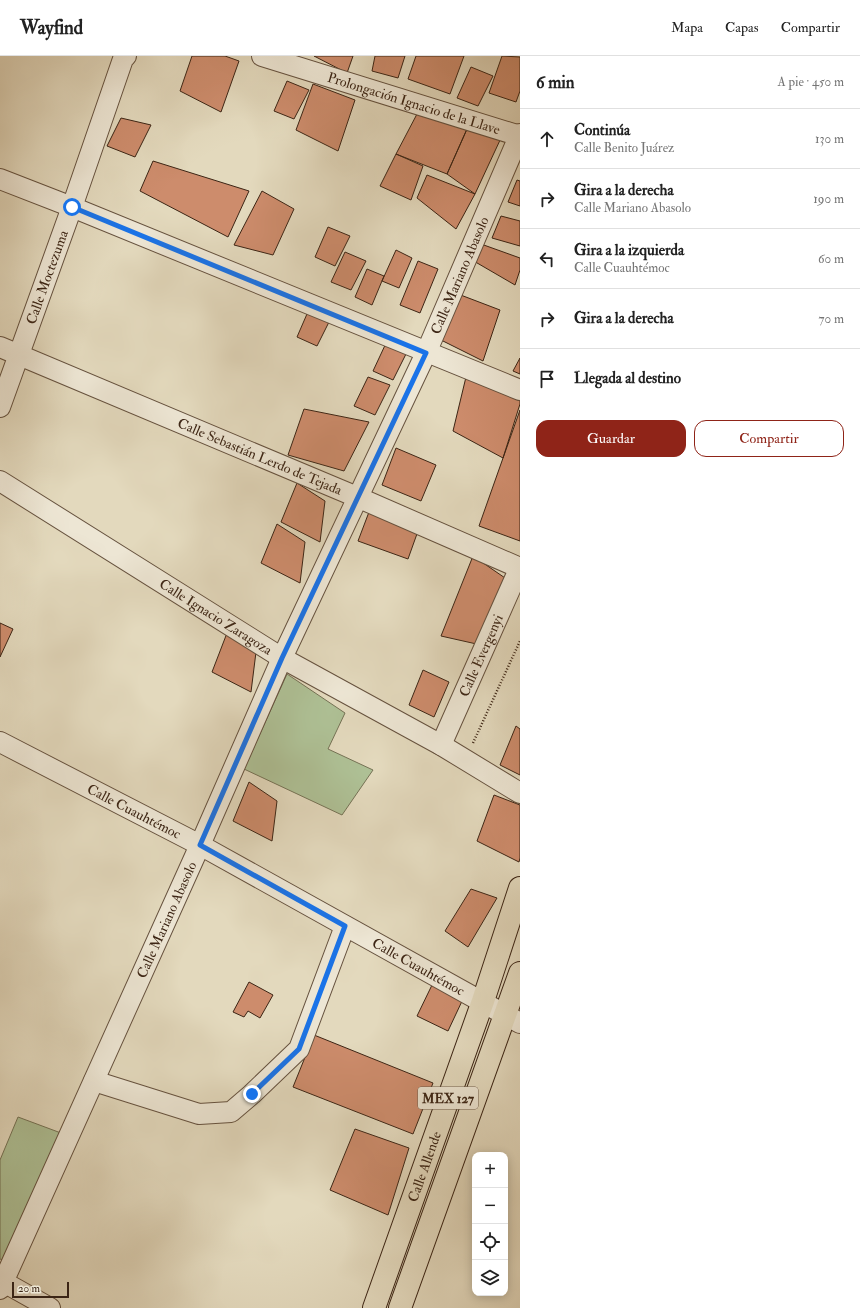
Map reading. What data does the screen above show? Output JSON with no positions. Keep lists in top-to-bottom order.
{
  "streets": {
    "main road": ["MEX 127", "Calle Allende"],
    "street": [
      "Prolongación Ignacio de la Llave",
      "Calle Mariano Abasolo",
      "Calle Moctezuma",
      "Calle Sebastián Lerdo de Tejada",
      "Calle Ignacio Zaragoza",
      "Calle Evergenyi",
      "Calle Cuauhtémoc"
    ]
  },
  "crossings": [
    ["Prolongación Ignacio de la Llave", "Calle Mariano Abasolo"],
    ["Calle Mariano Abasolo", "Calle Sebastián Lerdo de Tejada"],
    ["Calle Mariano Abasolo", "Calle Ignacio Zaragoza"],
    ["Calle Mariano Abasolo", "Calle Cuauhtémoc"],
    ["Calle Moctezuma", "Calle Sebastián Lerdo de Tejada"],
    ["Calle Sebastián Lerdo de Tejada", "Calle Evergenyi"],
    ["Calle Ignacio Zaragoza", "Calle Evergenyi"],
    ["Calle Cuauhtémoc", "Calle Allende"]
  ],
  "scale_bar": "20 m",
  "page": {
    "header": "Wayfind",
    "nav": ["Mapa", "Capas", "Compartir"],
    "heading": ["6 min", "A pie · 450 m"],
    "list": [
      ["Continúa", "Calle Benito Juárez", "130 m"],
      ["Gira a la derecha", "Calle Mariano Abasolo", "190 m"],
      ["Gira a la izquierda", "Calle Cuauhtémoc", "60 m"],
      ["Gira a la derecha", "70 m"],
      "Llegada al destino"
    ],
    "buttons": ["Guardar", "Compartir"],
    "map_buttons": ["+", "−"],
    "scale": "20 m"
  }
}
